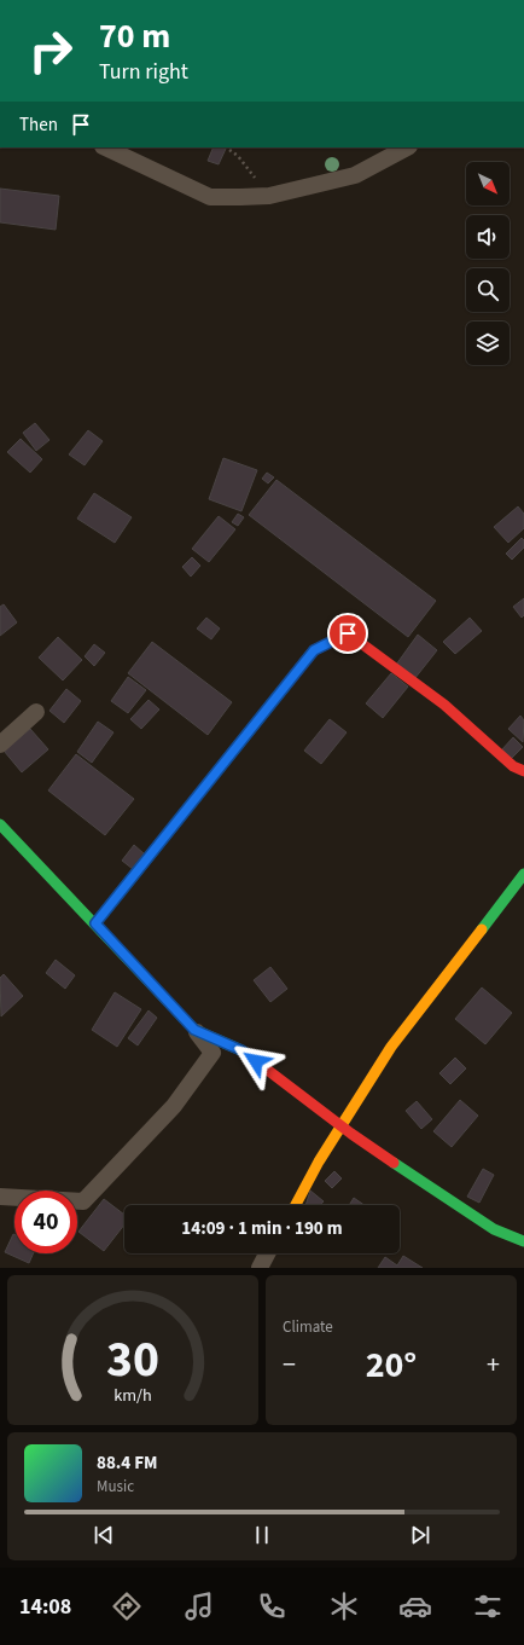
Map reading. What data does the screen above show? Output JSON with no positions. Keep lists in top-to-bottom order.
{
  "north": "bottom right",
  "page": {
    "turn": ["70 m", "Turn right"],
    "then": "Then",
    "limit": "40",
    "trip": "14:09 · 1 min · 190 m",
    "tile": "Climate",
    "heat": ["−", "20°", "+"],
    "song": ["88.4 FM", "Music"],
    "tabs": "14:08",
    "gauge": ["30", "km/h"]
  }
}
